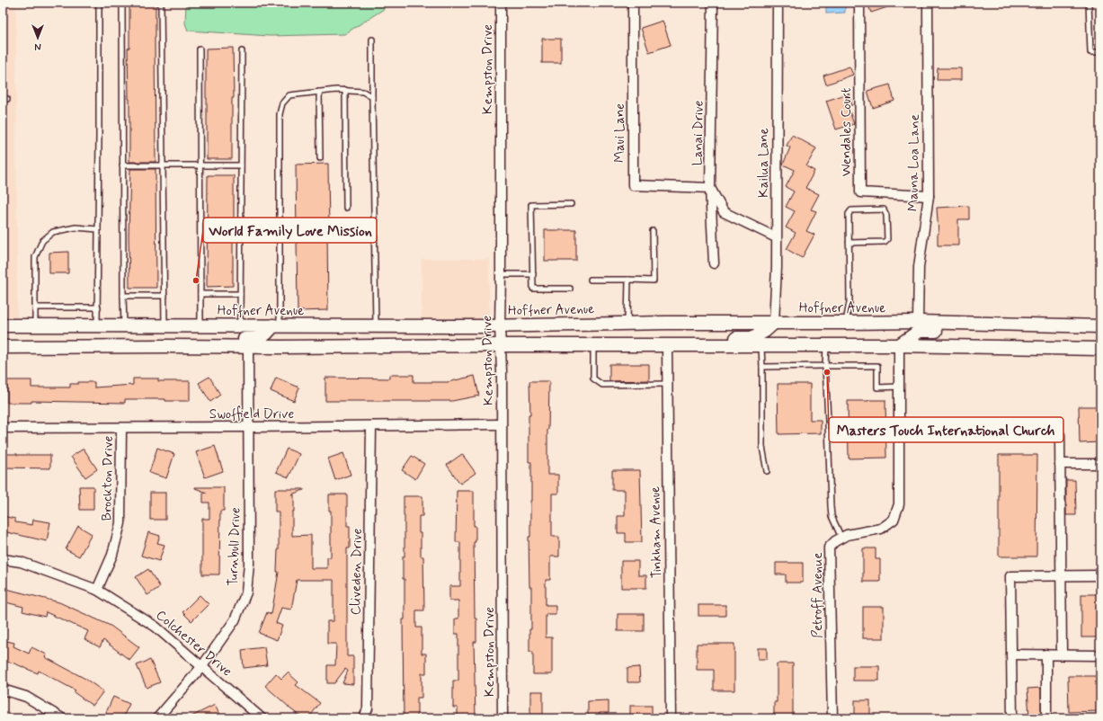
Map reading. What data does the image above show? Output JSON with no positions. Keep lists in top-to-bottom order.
{
  "streets": {
    "main road": ["Hoffner Avenue"],
    "street": [
      "Kempston Drive",
      "Wendales Court",
      "Maui Lane",
      "Lanai Drive",
      "Kailua Lane",
      "Mauna Loa Lane",
      "Swoffield Drive",
      "Brockton Drive",
      "Tinkham Avenue",
      "Turnbull Drive",
      "Cliveden Drive",
      "Petroff Avenue",
      "Colchester Drive"
    ]
  },
  "crossings": [
    ["Kempston Drive", "Hoffner Avenue"],
    ["Kempston Drive", "Swoffield Drive"],
    ["Wendales Court", "Mauna Loa Lane"],
    ["Maui Lane", "Lanai Drive"],
    ["Kailua Lane", "Hoffner Avenue"],
    ["Mauna Loa Lane", "Hoffner Avenue"],
    ["Swoffield Drive", "Brockton Drive"],
    ["Swoffield Drive", "Turnbull Drive"],
    ["Swoffield Drive", "Cliveden Drive"],
    ["Brockton Drive", "Colchester Drive"],
    ["Turnbull Drive", "Colchester Drive"]
  ],
  "places": ["World Family Love Mission", "Masters Touch International Church"],
  "north": "bottom"
}
